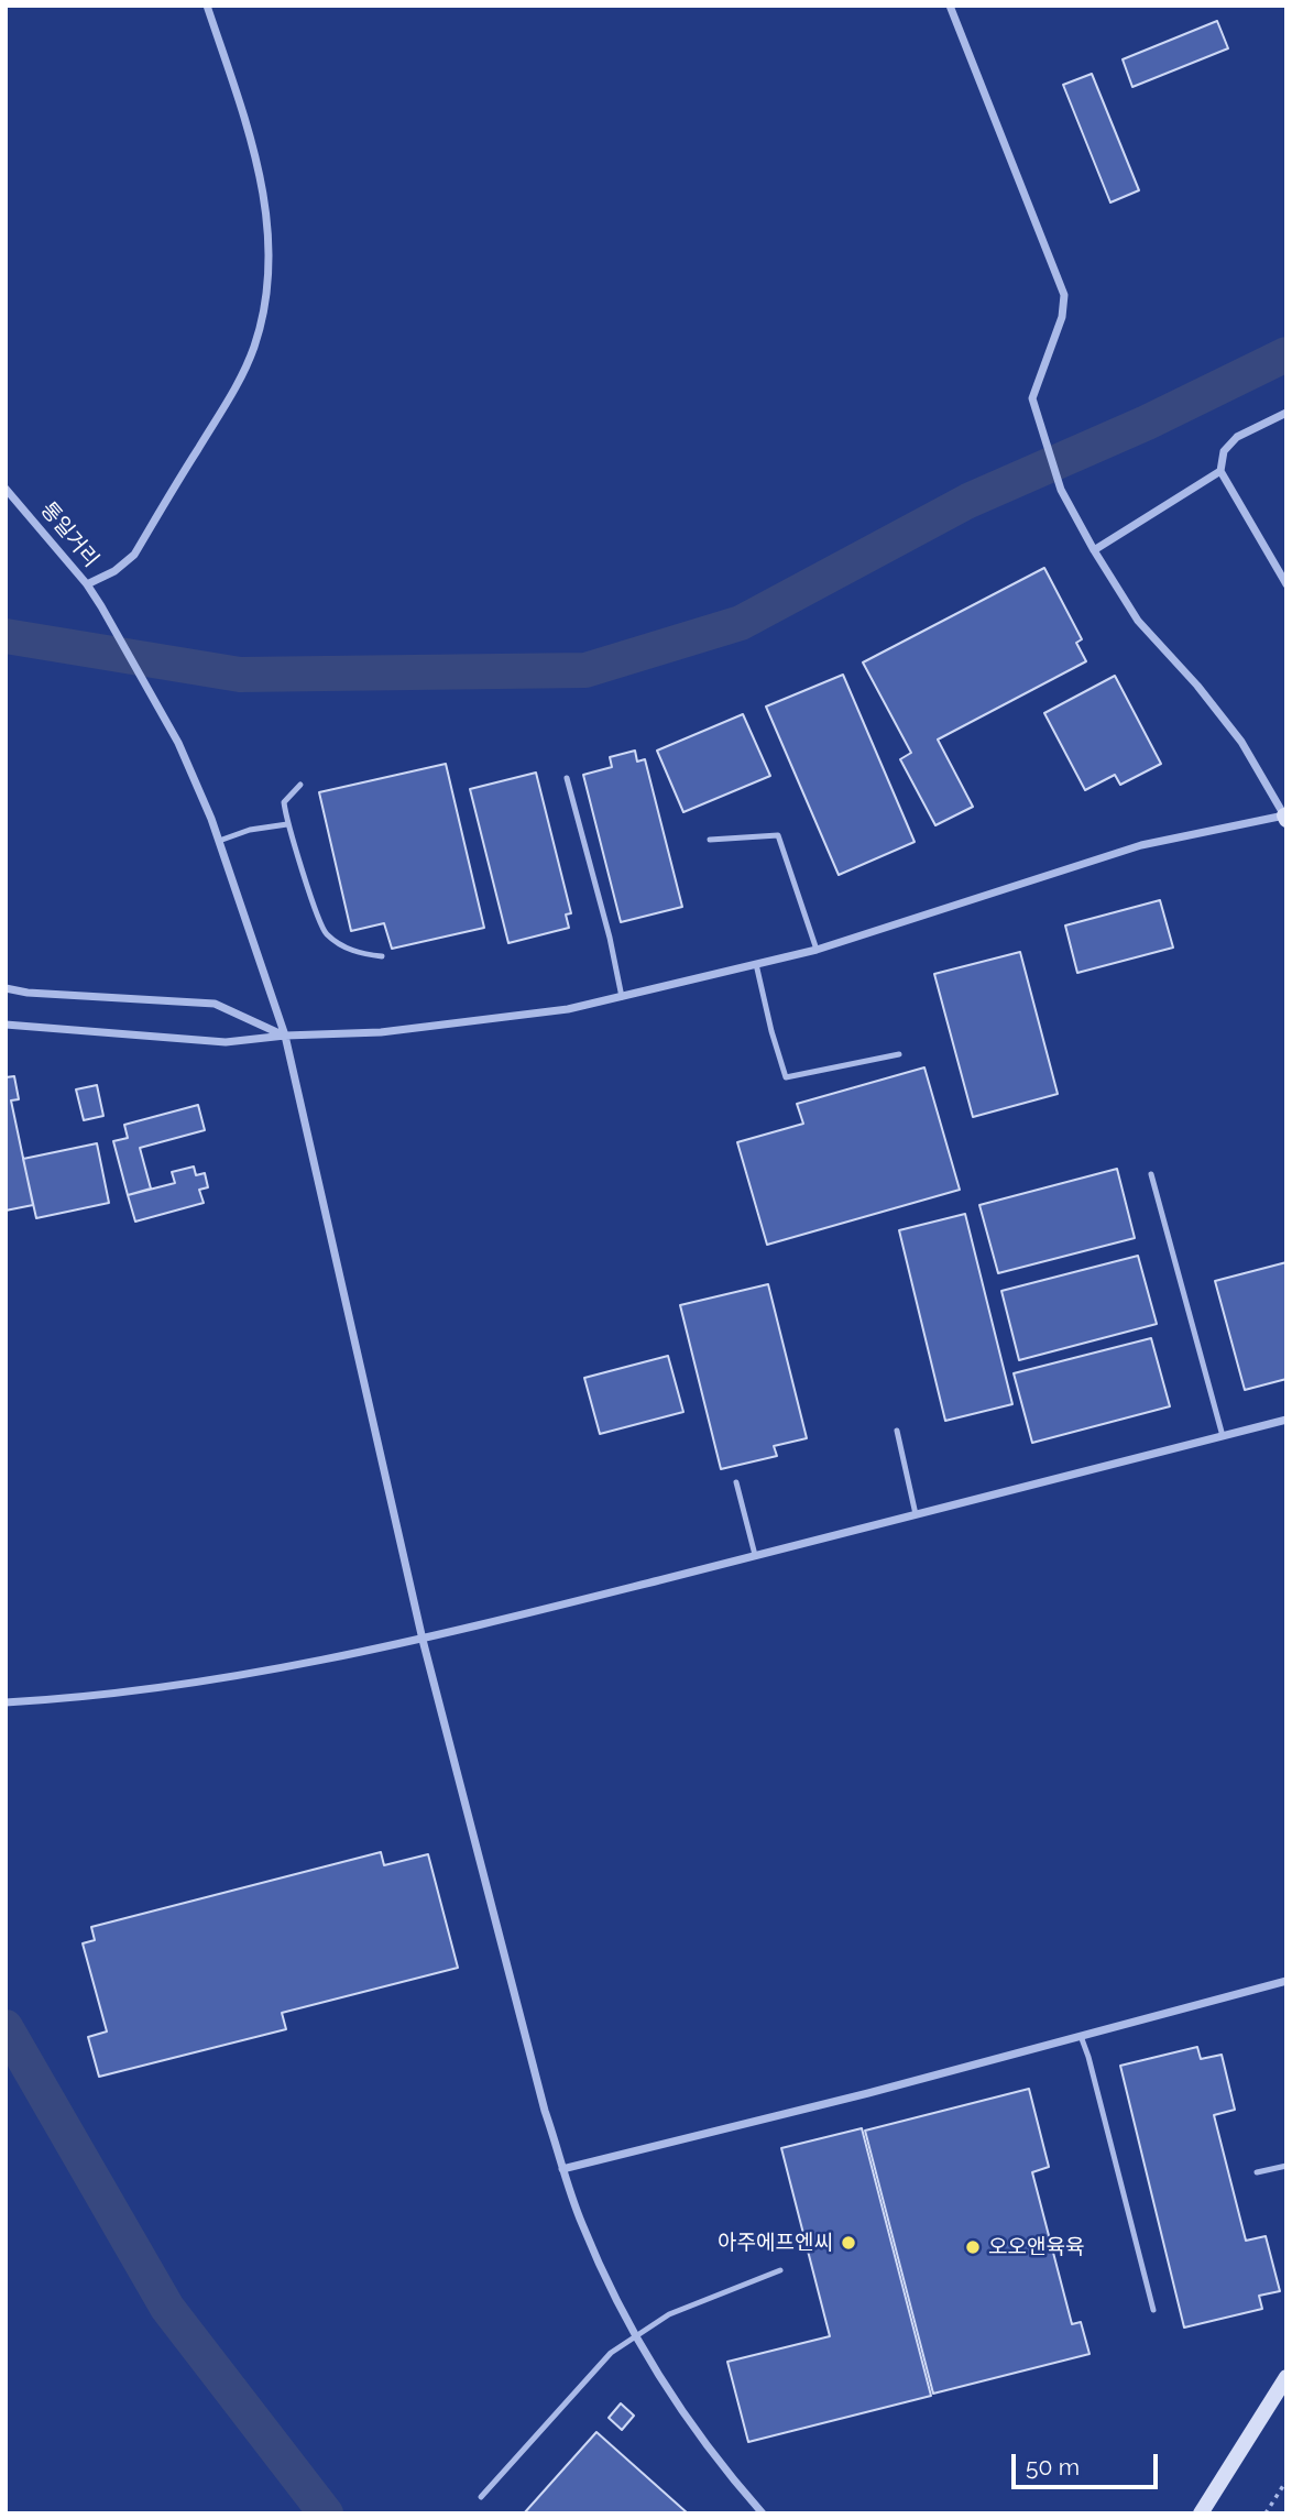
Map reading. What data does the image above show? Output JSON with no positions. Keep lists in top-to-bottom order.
{
  "streets": {
    "street": ["통일거리"]
  },
  "places": ["아주에프엔씨", "오오앤육육"],
  "scale_bar": "50 m"
}
